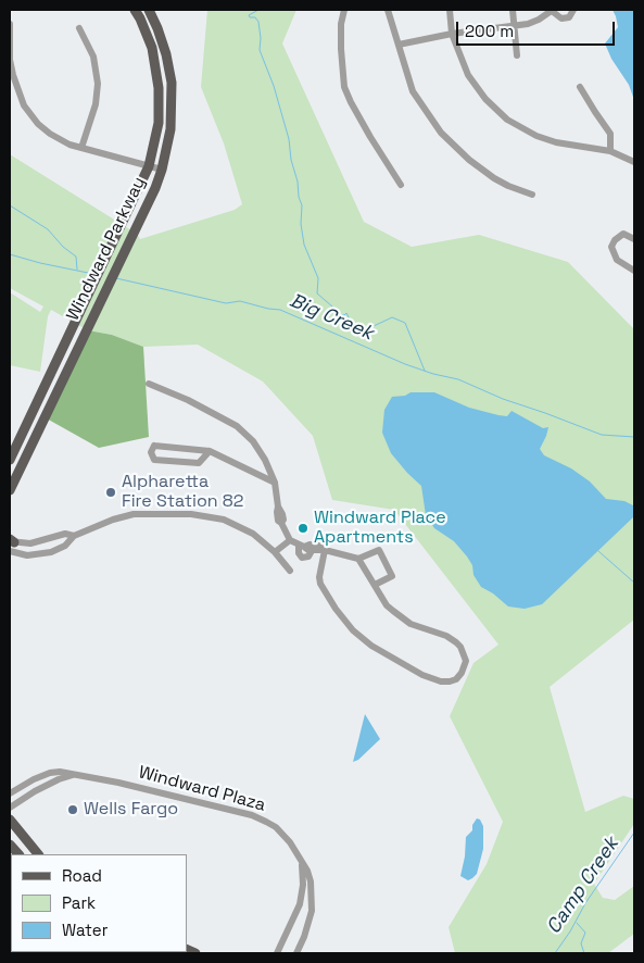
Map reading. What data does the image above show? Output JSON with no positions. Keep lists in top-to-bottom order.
{
  "streets": {
    "main road": ["Windward Parkway"],
    "street": ["Windward Plaza"]
  },
  "water": ["Big Creek", "Camp Creek"],
  "places": ["Alpharetta Fire Station 82", "Windward Place Apartments", "Wells Fargo"],
  "legend": ["Road", "Park", "Water"],
  "scale_bar": "200 m"
}
